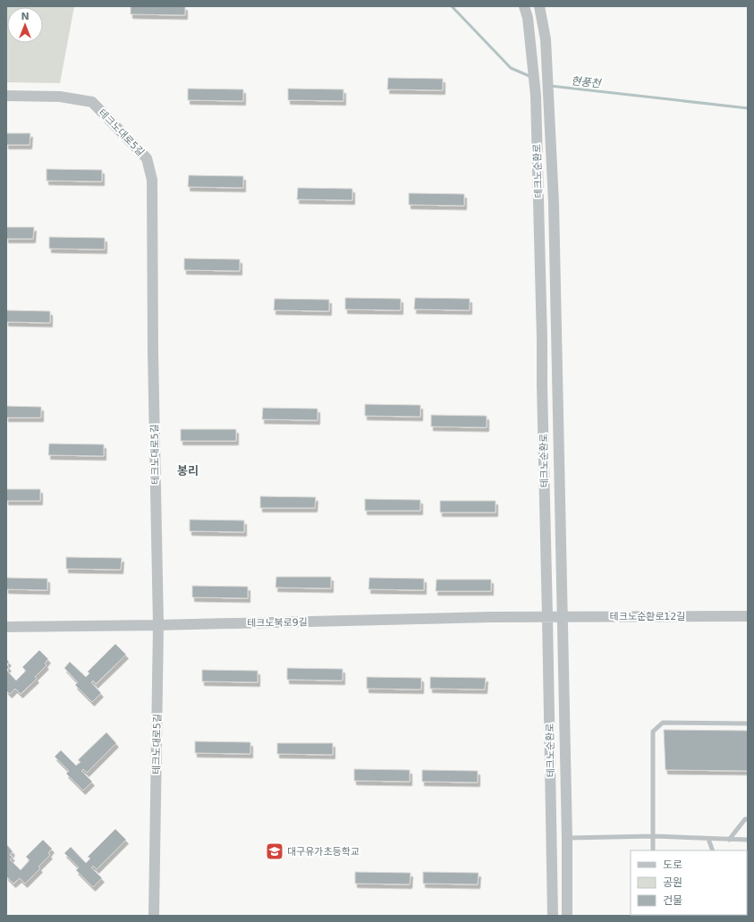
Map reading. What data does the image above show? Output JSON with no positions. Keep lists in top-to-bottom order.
{
  "streets": {
    "street": [
      "테크노대로5길",
      "테크노순환로",
      "테크노순환로12길",
      "테크노북로9길"
    ]
  },
  "crossings": [
    ["테크노대로5길", "테크노북로9길"],
    ["테크노순환로", "테크노순환로12길"],
    ["테크노순환로", "테크노북로9길"],
    ["테크노순환로12길", "테크노북로9길"]
  ],
  "districts": ["봉리"],
  "water": ["현풍천"],
  "places": {
    "school or university": ["대구유가초등학교"]
  },
  "legend": ["도로", "공원", "건물"],
  "north": "top"
}
